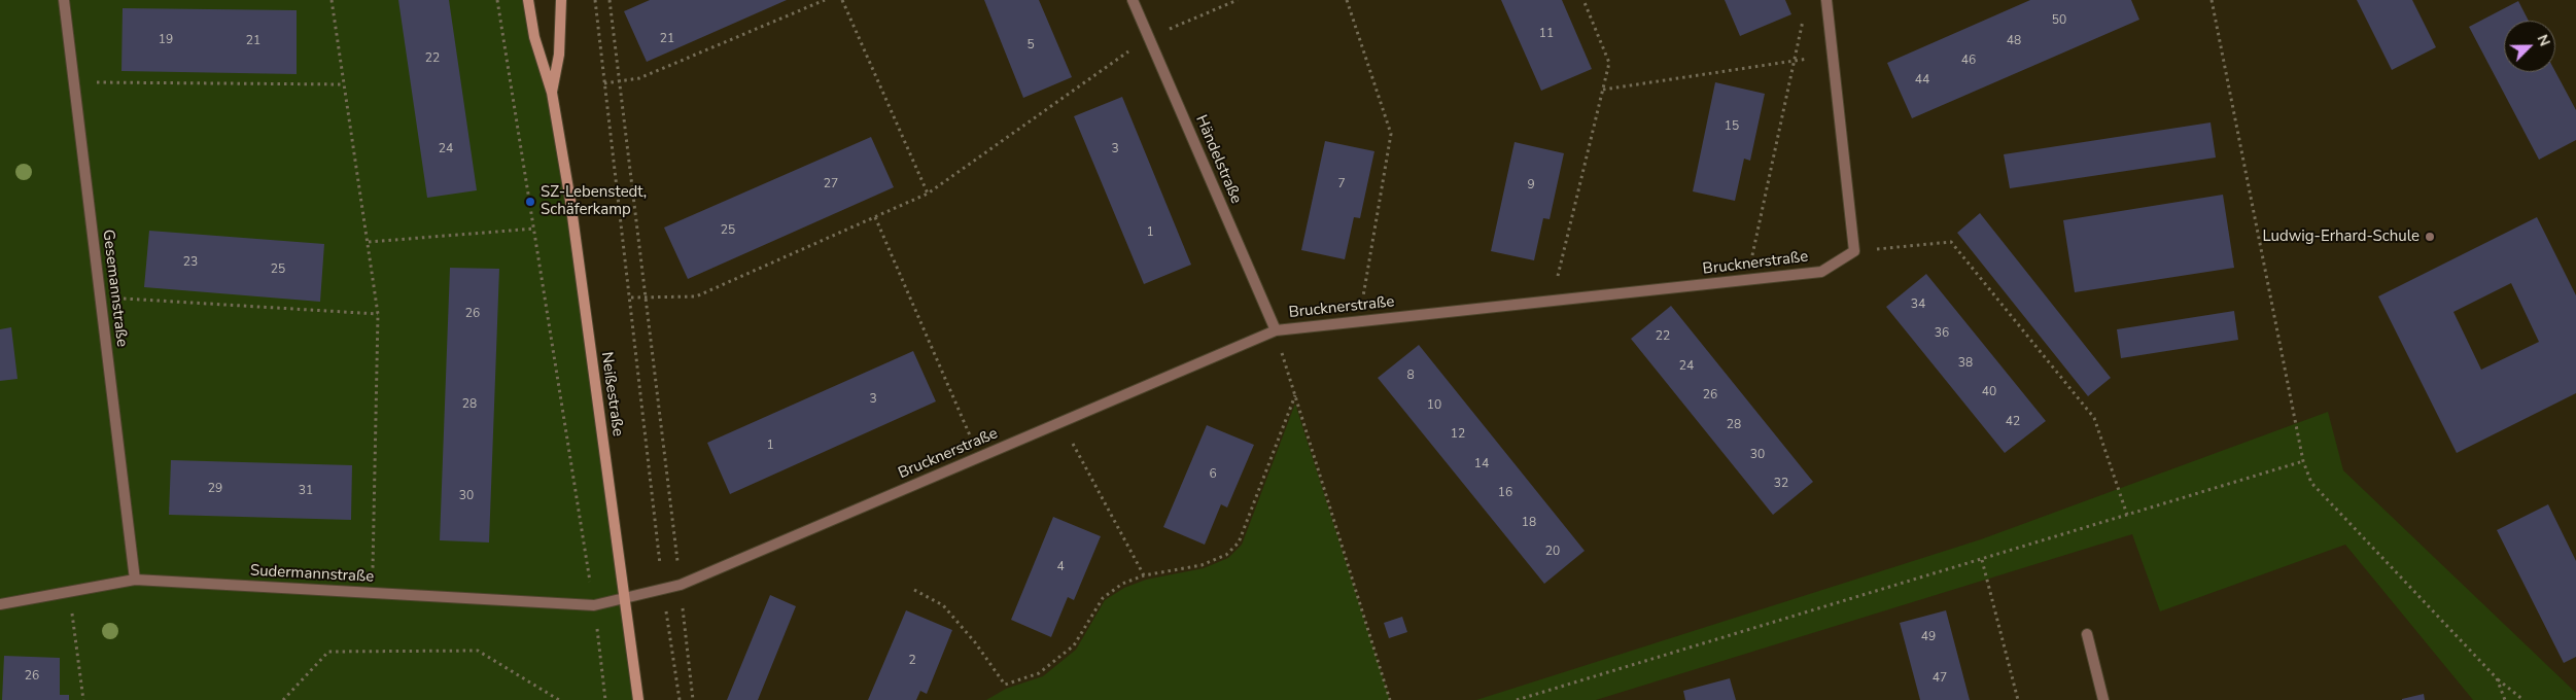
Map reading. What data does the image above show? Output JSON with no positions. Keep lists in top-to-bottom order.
{
  "streets": {
    "street": [
      "Händelstraße",
      "Brucknerstraße",
      "Gesemannstraße",
      "Neißestraße",
      "Sudermannstraße"
    ]
  },
  "crossings": [
    ["Händelstraße", "Brucknerstraße"],
    ["Brucknerstraße", "Neißestraße"],
    ["Brucknerstraße", "Sudermannstraße"],
    ["Gesemannstraße", "Sudermannstraße"],
    ["Neißestraße", "Sudermannstraße"]
  ],
  "places": ["SZ-Lebenstedt, Schäferkamp", "Ludwig-Erhard-Schule"],
  "house_numbers": [
    "50",
    "11",
    "21",
    "19",
    "21",
    "48",
    "5",
    "22",
    "46",
    "44",
    "15",
    "24",
    "3",
    "27",
    "7",
    "9",
    "25",
    "1",
    "23",
    "25",
    "34",
    "26",
    "36",
    "22",
    "38",
    "24",
    "8",
    "40",
    "26",
    "3",
    "28",
    "10",
    "42",
    "28",
    "12",
    "1",
    "30",
    "14",
    "6",
    "32",
    "29",
    "31",
    "16",
    "30",
    "18",
    "20",
    "4",
    "49",
    "2",
    "26",
    "47"
  ],
  "north": "top right"
}
